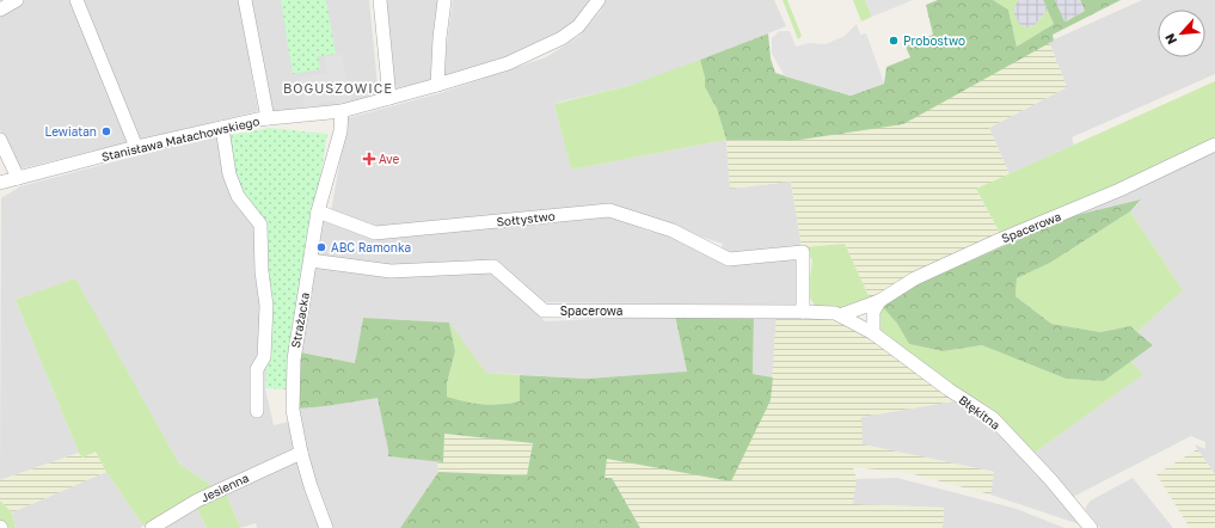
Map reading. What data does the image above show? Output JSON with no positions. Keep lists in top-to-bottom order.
{
  "streets": {
    "street": [
      "Stanisława Małachowskiego",
      "Sołtystwo",
      "Spacerowa",
      "Strażacka",
      "Błękitna",
      "Jesienna"
    ]
  },
  "crossings": [
    ["Stanisława Małachowskiego", "Strażacka"],
    ["Sołtystwo", "Spacerowa"],
    ["Sołtystwo", "Strażacka"],
    ["Spacerowa", "Strażacka"],
    ["Spacerowa", "Błękitna"],
    ["Strażacka", "Jesienna"]
  ],
  "districts": ["BOGUSZOWICE"],
  "places": {
    "other": ["Probostwo", "Lewiatan", "ABC Ramonka"],
    "health": ["Ave"]
  },
  "north": "bottom left"
}
